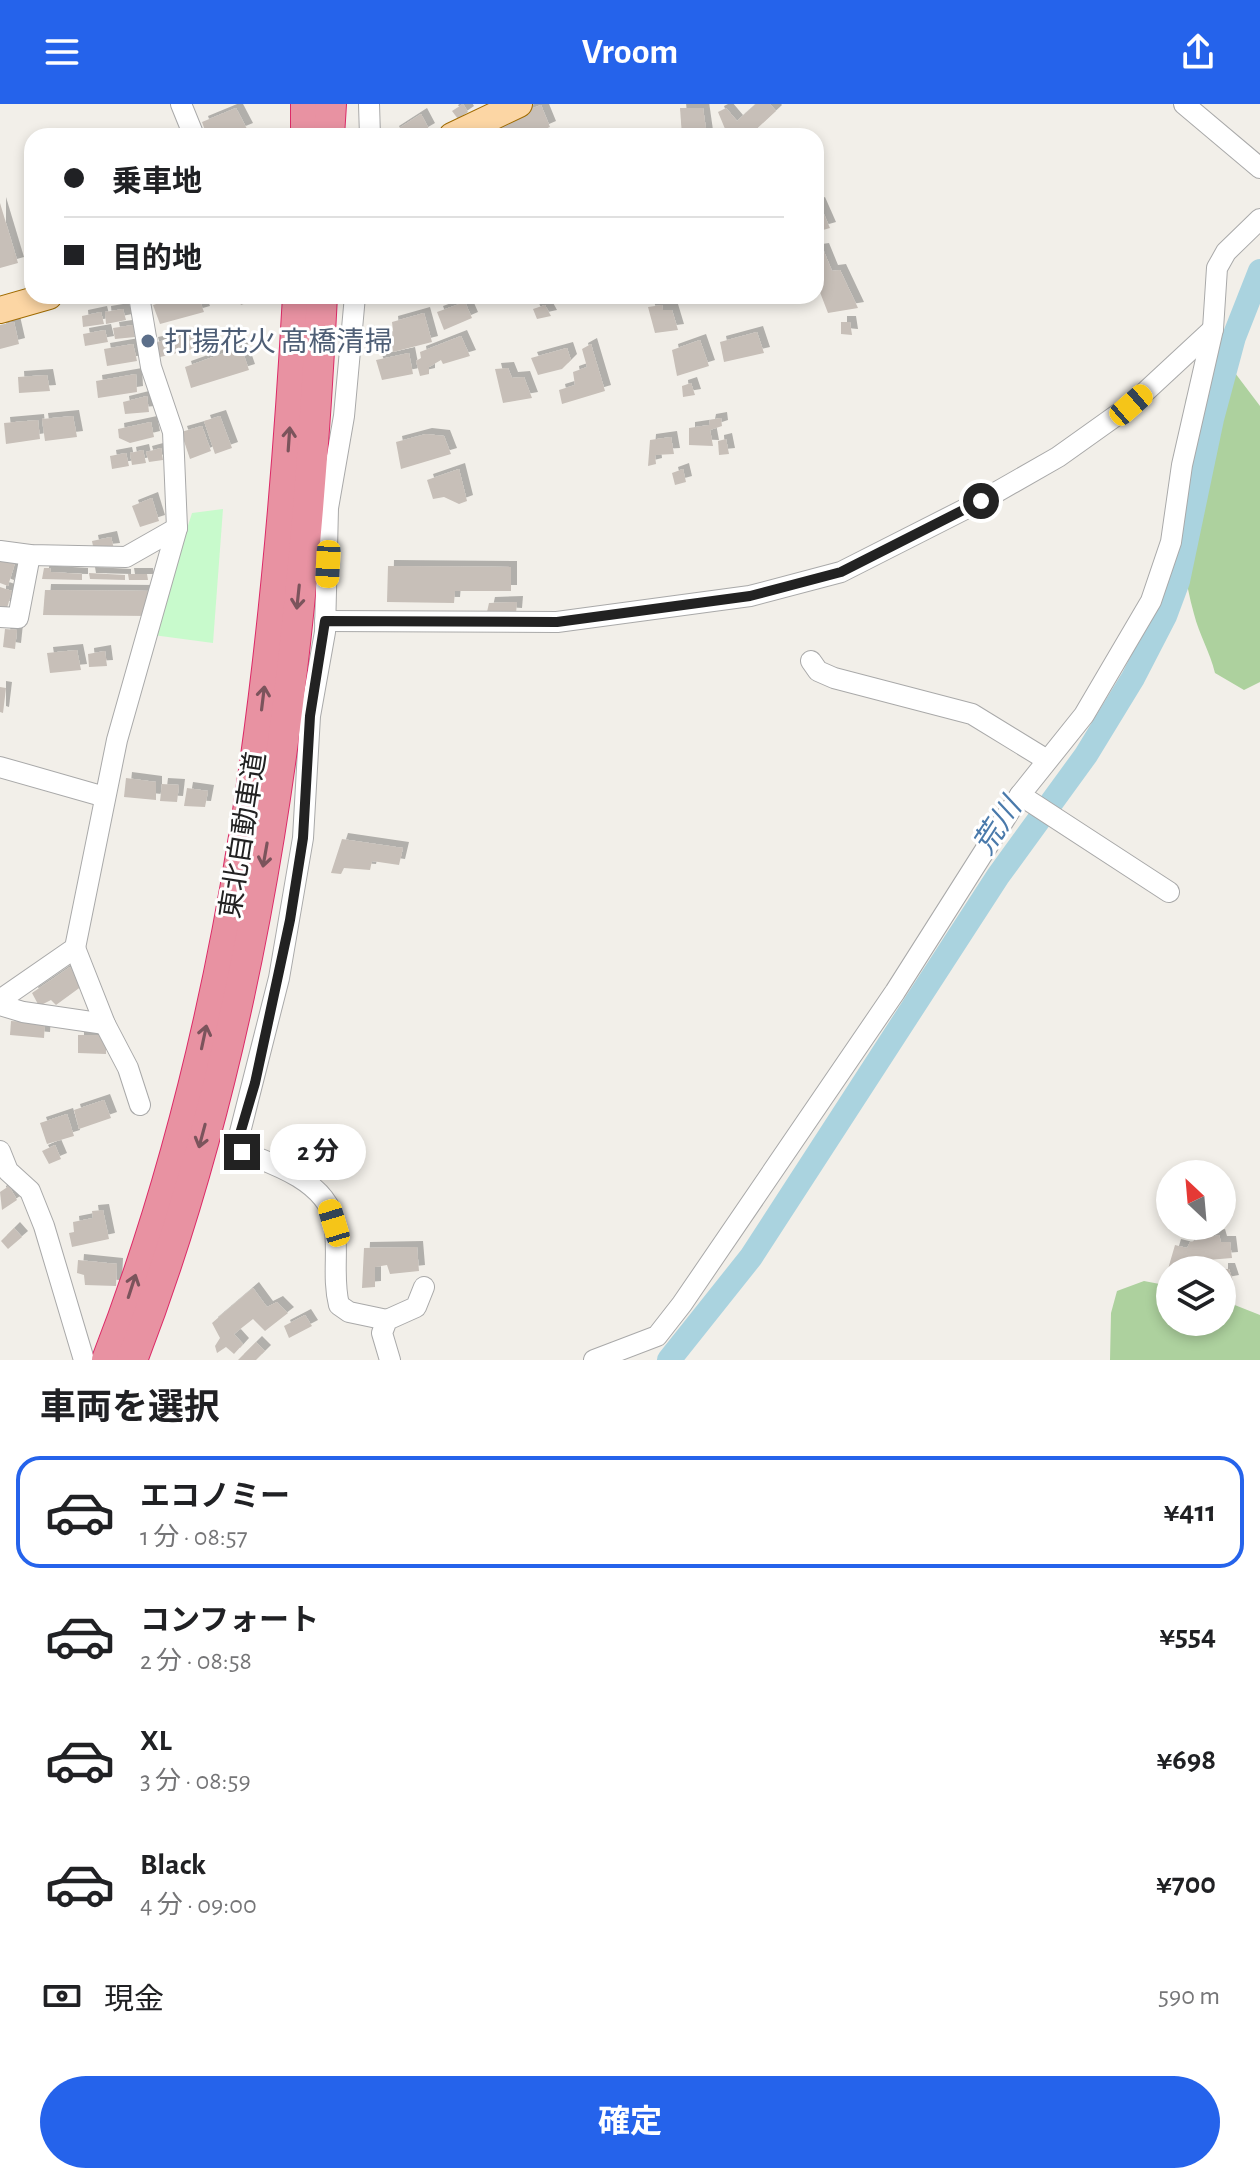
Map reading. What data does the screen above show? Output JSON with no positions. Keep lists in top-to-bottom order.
{
  "streets": {
    "highway": ["東北自動車道"]
  },
  "water": ["荒川"],
  "places": ["打揚花火 髙橋清掃"],
  "north": "top left",
  "page": {
    "header": "Vroom",
    "banner": ["乗車地", "目的地"],
    "bubble": "2 分",
    "heading": "車両を選択",
    "list": [
      {
        "name": "エコノミー",
        "note": "1 分 · 08:57",
        "value": "¥411"
      },
      {
        "name": "コンフォート",
        "note": "2 分 · 08:58",
        "value": "¥554"
      },
      {
        "name": "XL",
        "note": "3 分 · 08:59",
        "value": "¥698"
      },
      {
        "name": "Black",
        "note": "4 分 · 09:00",
        "value": "¥700"
      }
    ],
    "pay": ["現金", "590 m"],
    "buttons": "確定"
  }
}
